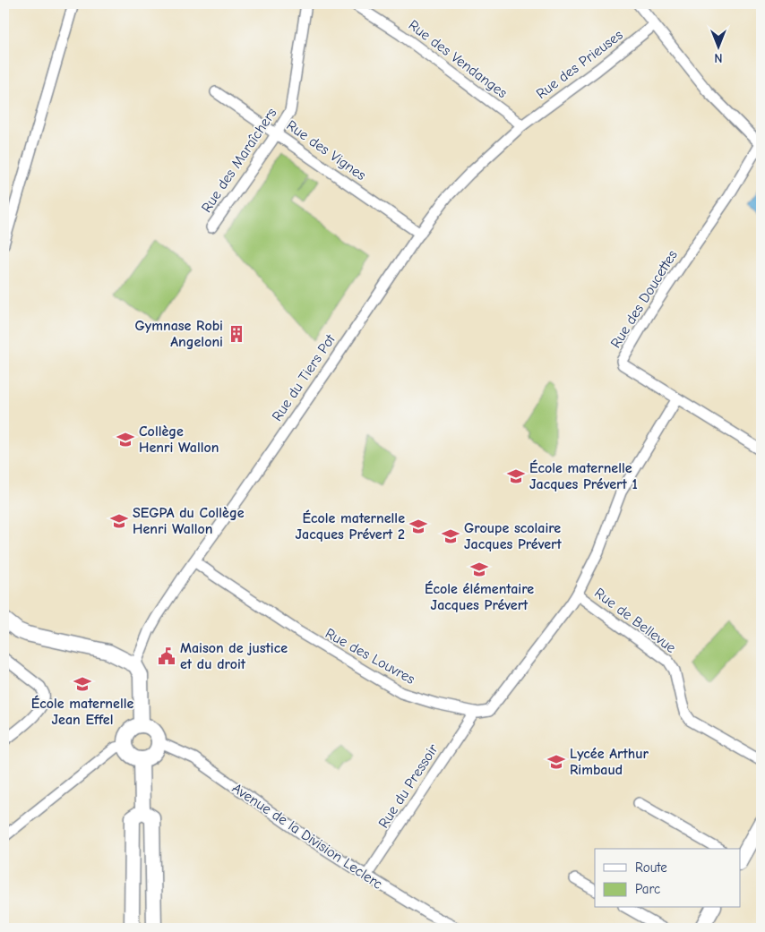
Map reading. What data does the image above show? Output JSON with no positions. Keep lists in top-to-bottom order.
{
  "streets": {
    "street": [
      "Rue des Vendanges",
      "Rue des Prieuses",
      "Rue des Vignes",
      "Rue des Maraîchers",
      "Rue des Doucettes",
      "Rue du Tiers Pot",
      "Rue de Bellevue",
      "Rue des Louvres",
      "Rue du Pressoir",
      "Avenue de la Division Leclerc"
    ]
  },
  "crossings": [
    ["Rue des Vendanges", "Rue des Prieuses"],
    ["Rue des Vendanges", "Rue du Tiers Pot"],
    ["Rue des Prieuses", "Rue du Tiers Pot"],
    ["Rue des Vignes", "Rue des Maraîchers"],
    ["Rue des Vignes", "Rue du Tiers Pot"],
    ["Rue du Tiers Pot", "Rue des Louvres"],
    ["Rue des Louvres", "Rue du Pressoir"],
    ["Rue du Pressoir", "Avenue de la Division Leclerc"]
  ],
  "places": {
    "building": ["Gymnase Robi Angeloni"],
    "school or university": [
      "Collège Henri Wallon",
      "École maternelle Jacques Prévert 1",
      "SEGPA du Collège Henri Wallon",
      "École maternelle Jacques Prévert 2",
      "Groupe scolaire Jacques Prévert",
      "École élémentaire Jacques Prévert",
      "École maternelle Jean Effel",
      "Lycée Arthur Rimbaud"
    ],
    "public building": ["Maison de justice et du droit"]
  },
  "legend": ["Route", "Parc"],
  "north": "bottom"
}
